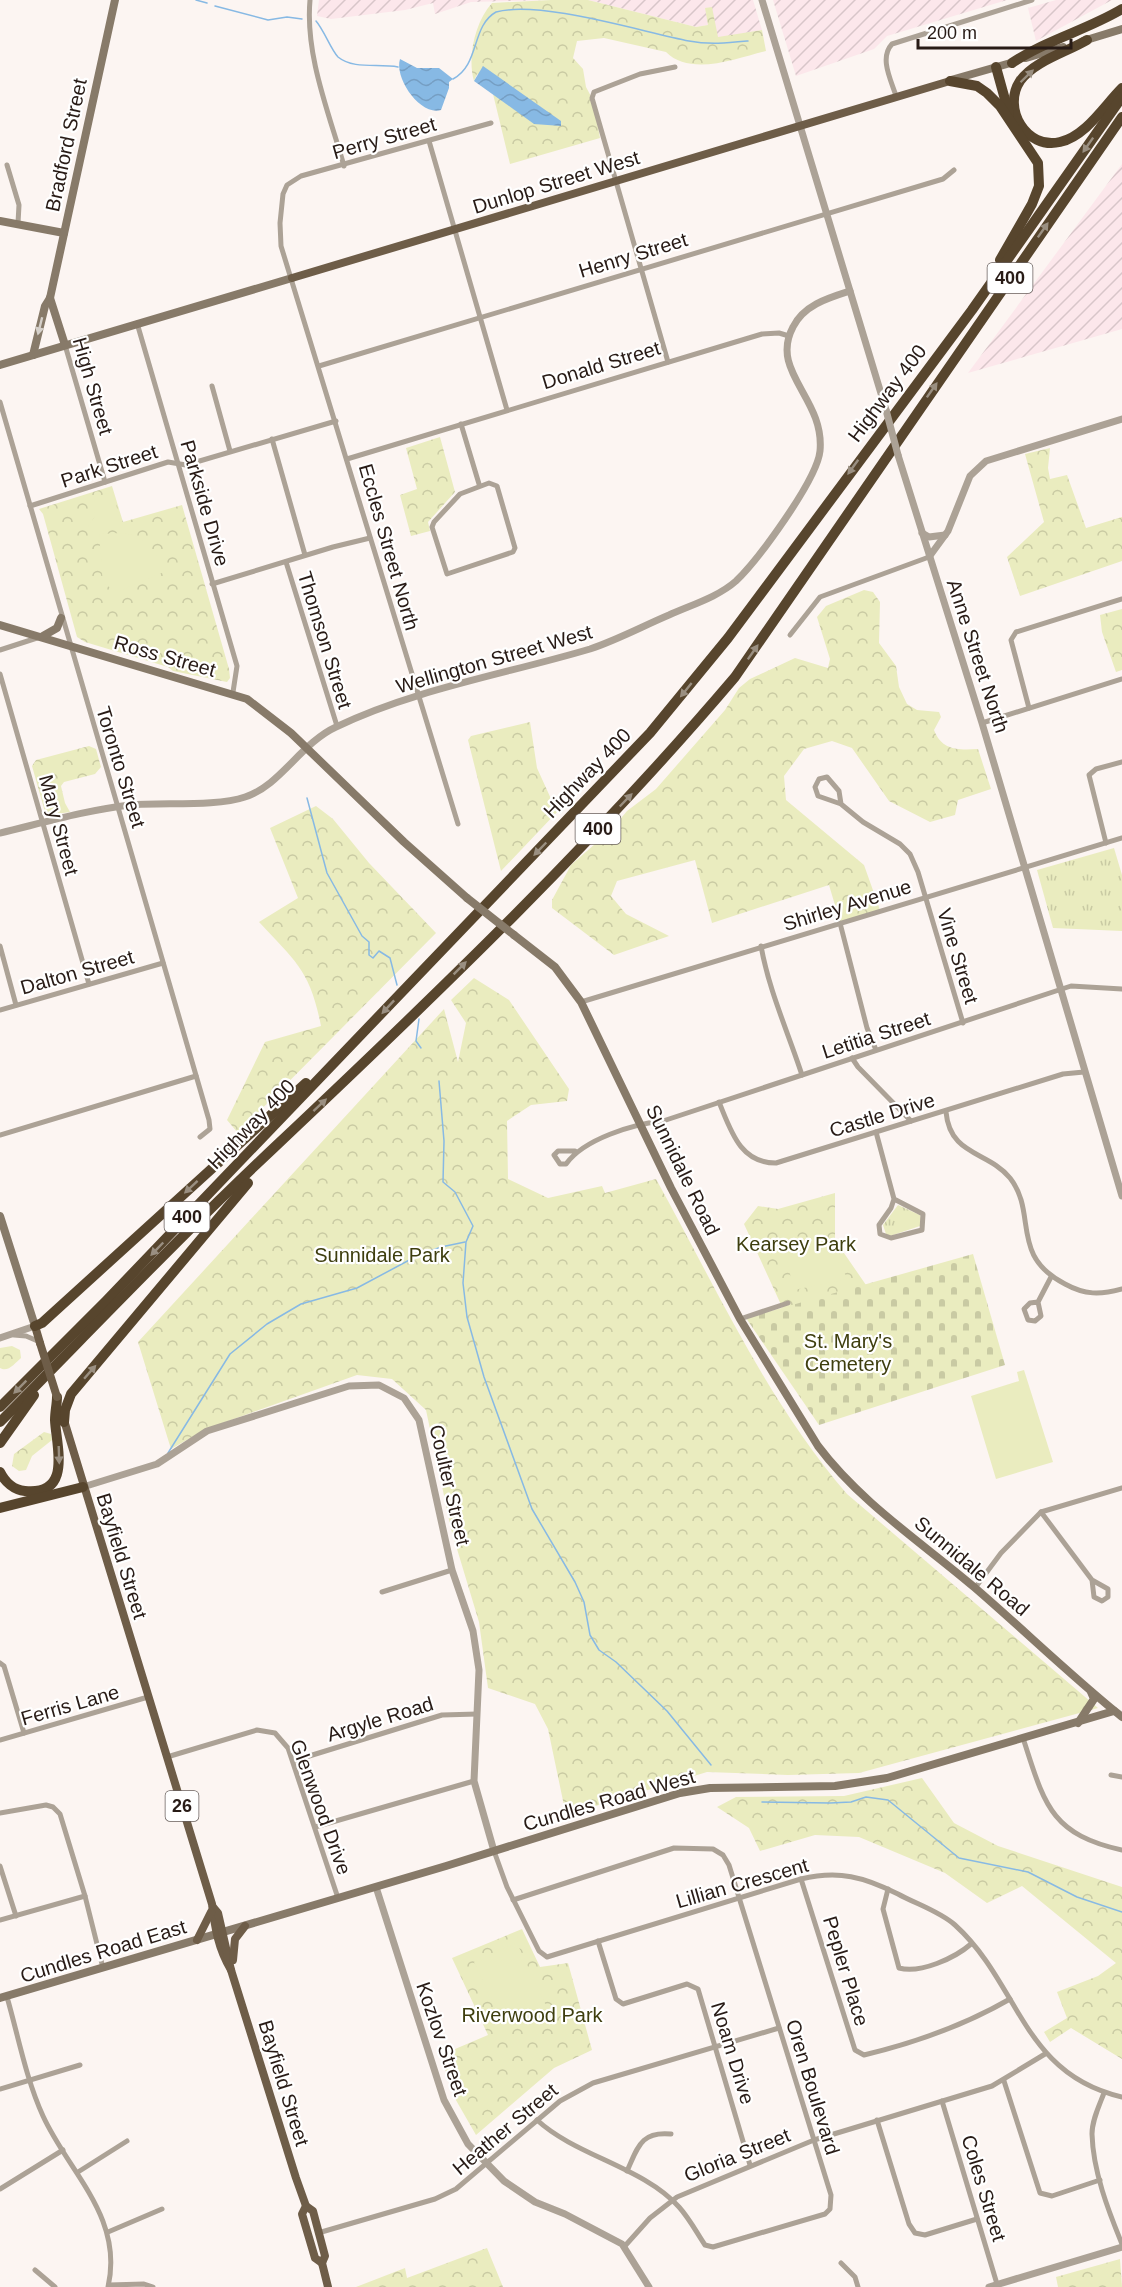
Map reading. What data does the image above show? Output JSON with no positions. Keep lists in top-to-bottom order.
{
  "streets": {
    "highway": ["400", "Highway 400"],
    "main road": [
      "Bradford Street",
      "Dunlop Street West",
      "High Street",
      "Ross Street",
      "Sunnidale Road",
      "Bayfield Street",
      "Cundles Road West",
      "26",
      "Cundles Road East"
    ],
    "street": [
      "Perry Street",
      "Henry Street",
      "Donald Street",
      "Park Street",
      "Parkside Drive",
      "Eccles Street North",
      "Thomson Street",
      "Anne Street North",
      "Wellington Street West",
      "Toronto Street",
      "Mary Street",
      "Shirley Avenue",
      "Vine Street",
      "Dalton Street",
      "Letitia Street",
      "Castle Drive",
      "Coulter Street",
      "Ferris Lane",
      "Argyle Road",
      "Glenwood Drive",
      "Lillian Crescent",
      "Pepler Place",
      "Kozlov Street",
      "Noam Drive",
      "Oren Boulevard",
      "Heather Street",
      "Gloria Street",
      "Coles Street"
    ]
  },
  "crossings": [
    ["Perry Street", "Eccles Street North"],
    ["Bradford Street", "Dunlop Street West"],
    ["Bradford Street", "High Street"],
    ["Dunlop Street West", "High Street"],
    ["Dunlop Street West", "Parkside Drive"],
    ["Dunlop Street West", "Eccles Street North"],
    ["Dunlop Street West", "Anne Street North"],
    ["Henry Street", "Eccles Street North"],
    ["Henry Street", "Anne Street North"],
    ["Donald Street", "Eccles Street North"],
    ["Donald Street", "Wellington Street West"],
    ["High Street", "Park Street"],
    ["Park Street", "Parkside Drive"],
    ["Park Street", "Eccles Street North"],
    ["Park Street", "Toronto Street"],
    ["Parkside Drive", "Ross Street"],
    ["Eccles Street North", "Wellington Street West"],
    ["Thomson Street", "Wellington Street West"],
    ["Ross Street", "Wellington Street West"],
    ["Ross Street", "Toronto Street"],
    ["Ross Street", "Sunnidale Road"],
    ["Anne Street North", "Shirley Avenue"],
    ["Anne Street North", "Letitia Street"],
    ["Anne Street North", "Castle Drive"],
    ["Wellington Street West", "Toronto Street"],
    ["Wellington Street West", "Mary Street"],
    ["Wellington Street West", "Sunnidale Road"],
    ["Toronto Street", "Dalton Street"],
    ["Mary Street", "Dalton Street"],
    ["Shirley Avenue", "Vine Street"],
    ["Shirley Avenue", "Sunnidale Road"],
    ["Vine Street", "Letitia Street"],
    ["Letitia Street", "Castle Drive"],
    ["Letitia Street", "Sunnidale Road"],
    ["Sunnidale Road", "Cundles Road West"],
    ["Coulter Street", "Bayfield Street"],
    ["Coulter Street", "Argyle Road"],
    ["Coulter Street", "Cundles Road West"],
    ["Coulter Street", "Lillian Crescent"],
    ["Bayfield Street", "Ferris Lane"],
    ["Bayfield Street", "Cundles Road West"],
    ["Bayfield Street", "Glenwood Drive"],
    ["Bayfield Street", "Cundles Road East"],
    ["Bayfield Street", "Heather Street"],
    ["Argyle Road", "Glenwood Drive"],
    ["Cundles Road West", "Glenwood Drive"],
    ["Cundles Road West", "Lillian Crescent"],
    ["Cundles Road West", "Cundles Road East"],
    ["Cundles Road West", "Kozlov Street"],
    ["Lillian Crescent", "Pepler Place"],
    ["Lillian Crescent", "Noam Drive"],
    ["Lillian Crescent", "Oren Boulevard"],
    ["Lillian Crescent", "Gloria Street"],
    ["Kozlov Street", "Heather Street"],
    ["Kozlov Street", "Gloria Street"],
    ["Noam Drive", "Heather Street"],
    ["Noam Drive", "Gloria Street"],
    ["Oren Boulevard", "Heather Street"],
    ["Oren Boulevard", "Gloria Street"],
    ["Gloria Street", "Coles Street"]
  ],
  "parks": [
    "Kearsey Park",
    "Sunnidale Park",
    "St. Mary's Cemetery",
    "Riverwood Park"
  ],
  "scale_bar": "200 m"
}
